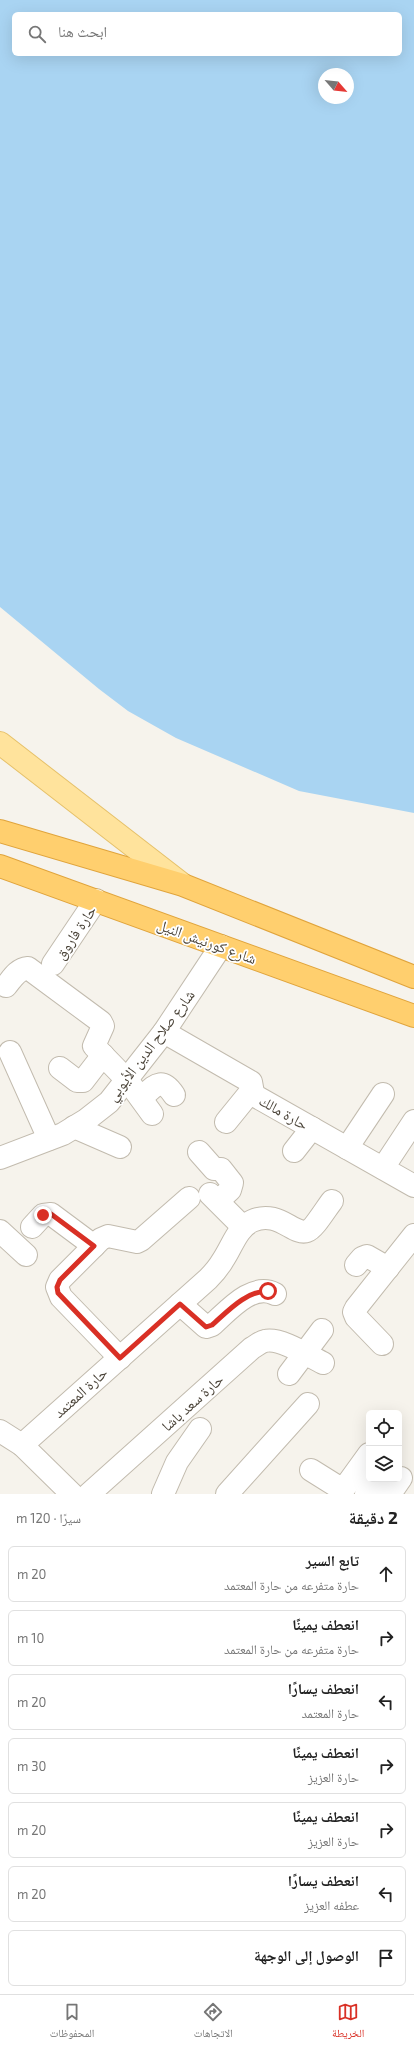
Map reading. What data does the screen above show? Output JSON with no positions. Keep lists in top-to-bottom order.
{
  "streets": {
    "highway": ["شارع كورنيش النيل"],
    "street": [
      "حارة فاروق",
      "شارع صلاح الدين الأيوبي",
      "حارة مالك",
      "حارة المعتمد",
      "حارة سعد باشا"
    ]
  },
  "crossings": [
    ["حارة فاروق", "شارع كورنيش النيل"],
    ["شارع كورنيش النيل", "شارع صلاح الدين الأيوبي"],
    ["شارع صلاح الدين الأيوبي", "حارة مالك"]
  ],
  "north": "bottom right",
  "page": {
    "search": "ابحث هنا",
    "heading": ["2 دقيقة", "سيرًا · 120 m"],
    "list": [
      ["تابع السير", "حارة متفرعه من حارة المعتمد", "20 m"],
      ["انعطف يمينًا", "حارة متفرعه من حارة المعتمد", "10 m"],
      ["انعطف يسارًا", "حارة المعتمد", "20 m"],
      ["انعطف يمينًا", "حارة العزيز", "30 m"],
      ["انعطف يمينًا", "حارة العزيز", "20 m"],
      ["انعطف يسارًا", "عطفه العزيز", "20 m"],
      "الوصول إلى الوجهة"
    ],
    "nav": ["الخريطة", "الاتجاهات", "المحفوظات"]
  }
}
